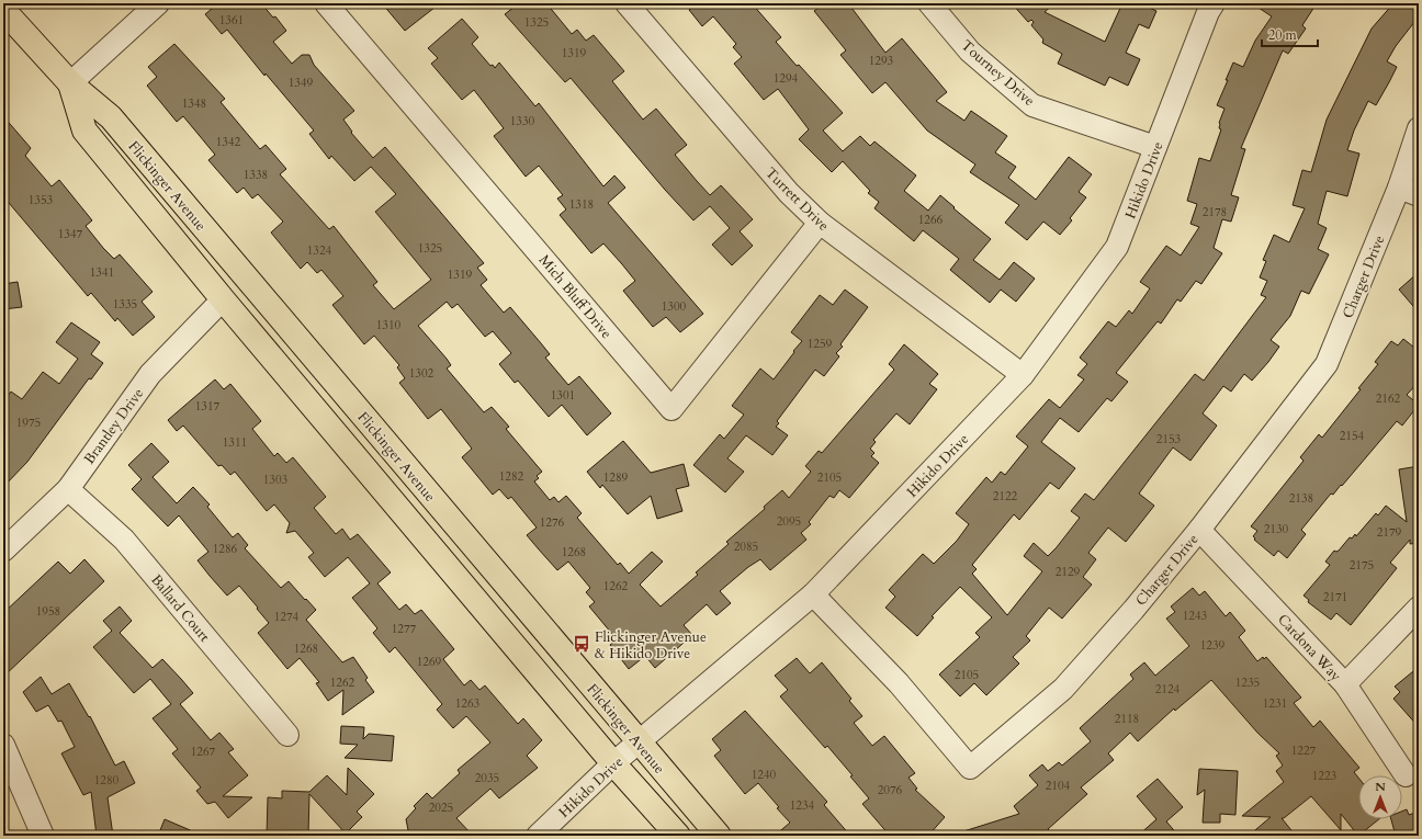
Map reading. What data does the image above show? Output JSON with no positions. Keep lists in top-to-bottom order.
{
  "streets": {
    "main road": ["Flickinger Avenue"],
    "street": [
      "Tourney Drive",
      "Hikido Drive",
      "Turrett Drive",
      "Charger Drive",
      "Mich Bluff Drive",
      "Brantley Drive",
      "Ballard Court",
      "Cardona Way"
    ]
  },
  "crossings": [
    ["Tourney Drive", "Hikido Drive"],
    ["Hikido Drive", "Flickinger Avenue"],
    ["Hikido Drive", "Turrett Drive"],
    ["Hikido Drive", "Charger Drive"],
    ["Flickinger Avenue", "Brantley Drive"],
    ["Turrett Drive", "Mich Bluff Drive"],
    ["Charger Drive", "Cardona Way"],
    ["Brantley Drive", "Ballard Court"]
  ],
  "places": {
    "bus stop": ["Flickinger Avenue & Hikido Drive"]
  },
  "house_numbers": [
    "1361",
    "1325",
    "1319",
    "1293",
    "1294",
    "1349",
    "1348",
    "1330",
    "1342",
    "1338",
    "1353",
    "1318",
    "2178",
    "1266",
    "1347",
    "1325",
    "1324",
    "1341",
    "1319",
    "1335",
    "1300",
    "1310",
    "1259",
    "1302",
    "1301",
    "2162",
    "1317",
    "1975",
    "2154",
    "2153",
    "1311",
    "1282",
    "1289",
    "2105",
    "1303",
    "2122",
    "2138",
    "2095",
    "1276",
    "2130",
    "2179",
    "2085",
    "1286",
    "1268",
    "2175",
    "2129",
    "1262",
    "2171",
    "1958",
    "1243",
    "1274",
    "1277",
    "1239",
    "1268",
    "1269",
    "2105",
    "1262",
    "1235",
    "2124",
    "1263",
    "1231",
    "2118",
    "1227",
    "1267",
    "1240",
    "1223",
    "2035",
    "1280",
    "2104",
    "2076",
    "1234",
    "2025"
  ],
  "scale_bar": "20 m",
  "north": "top"
}
